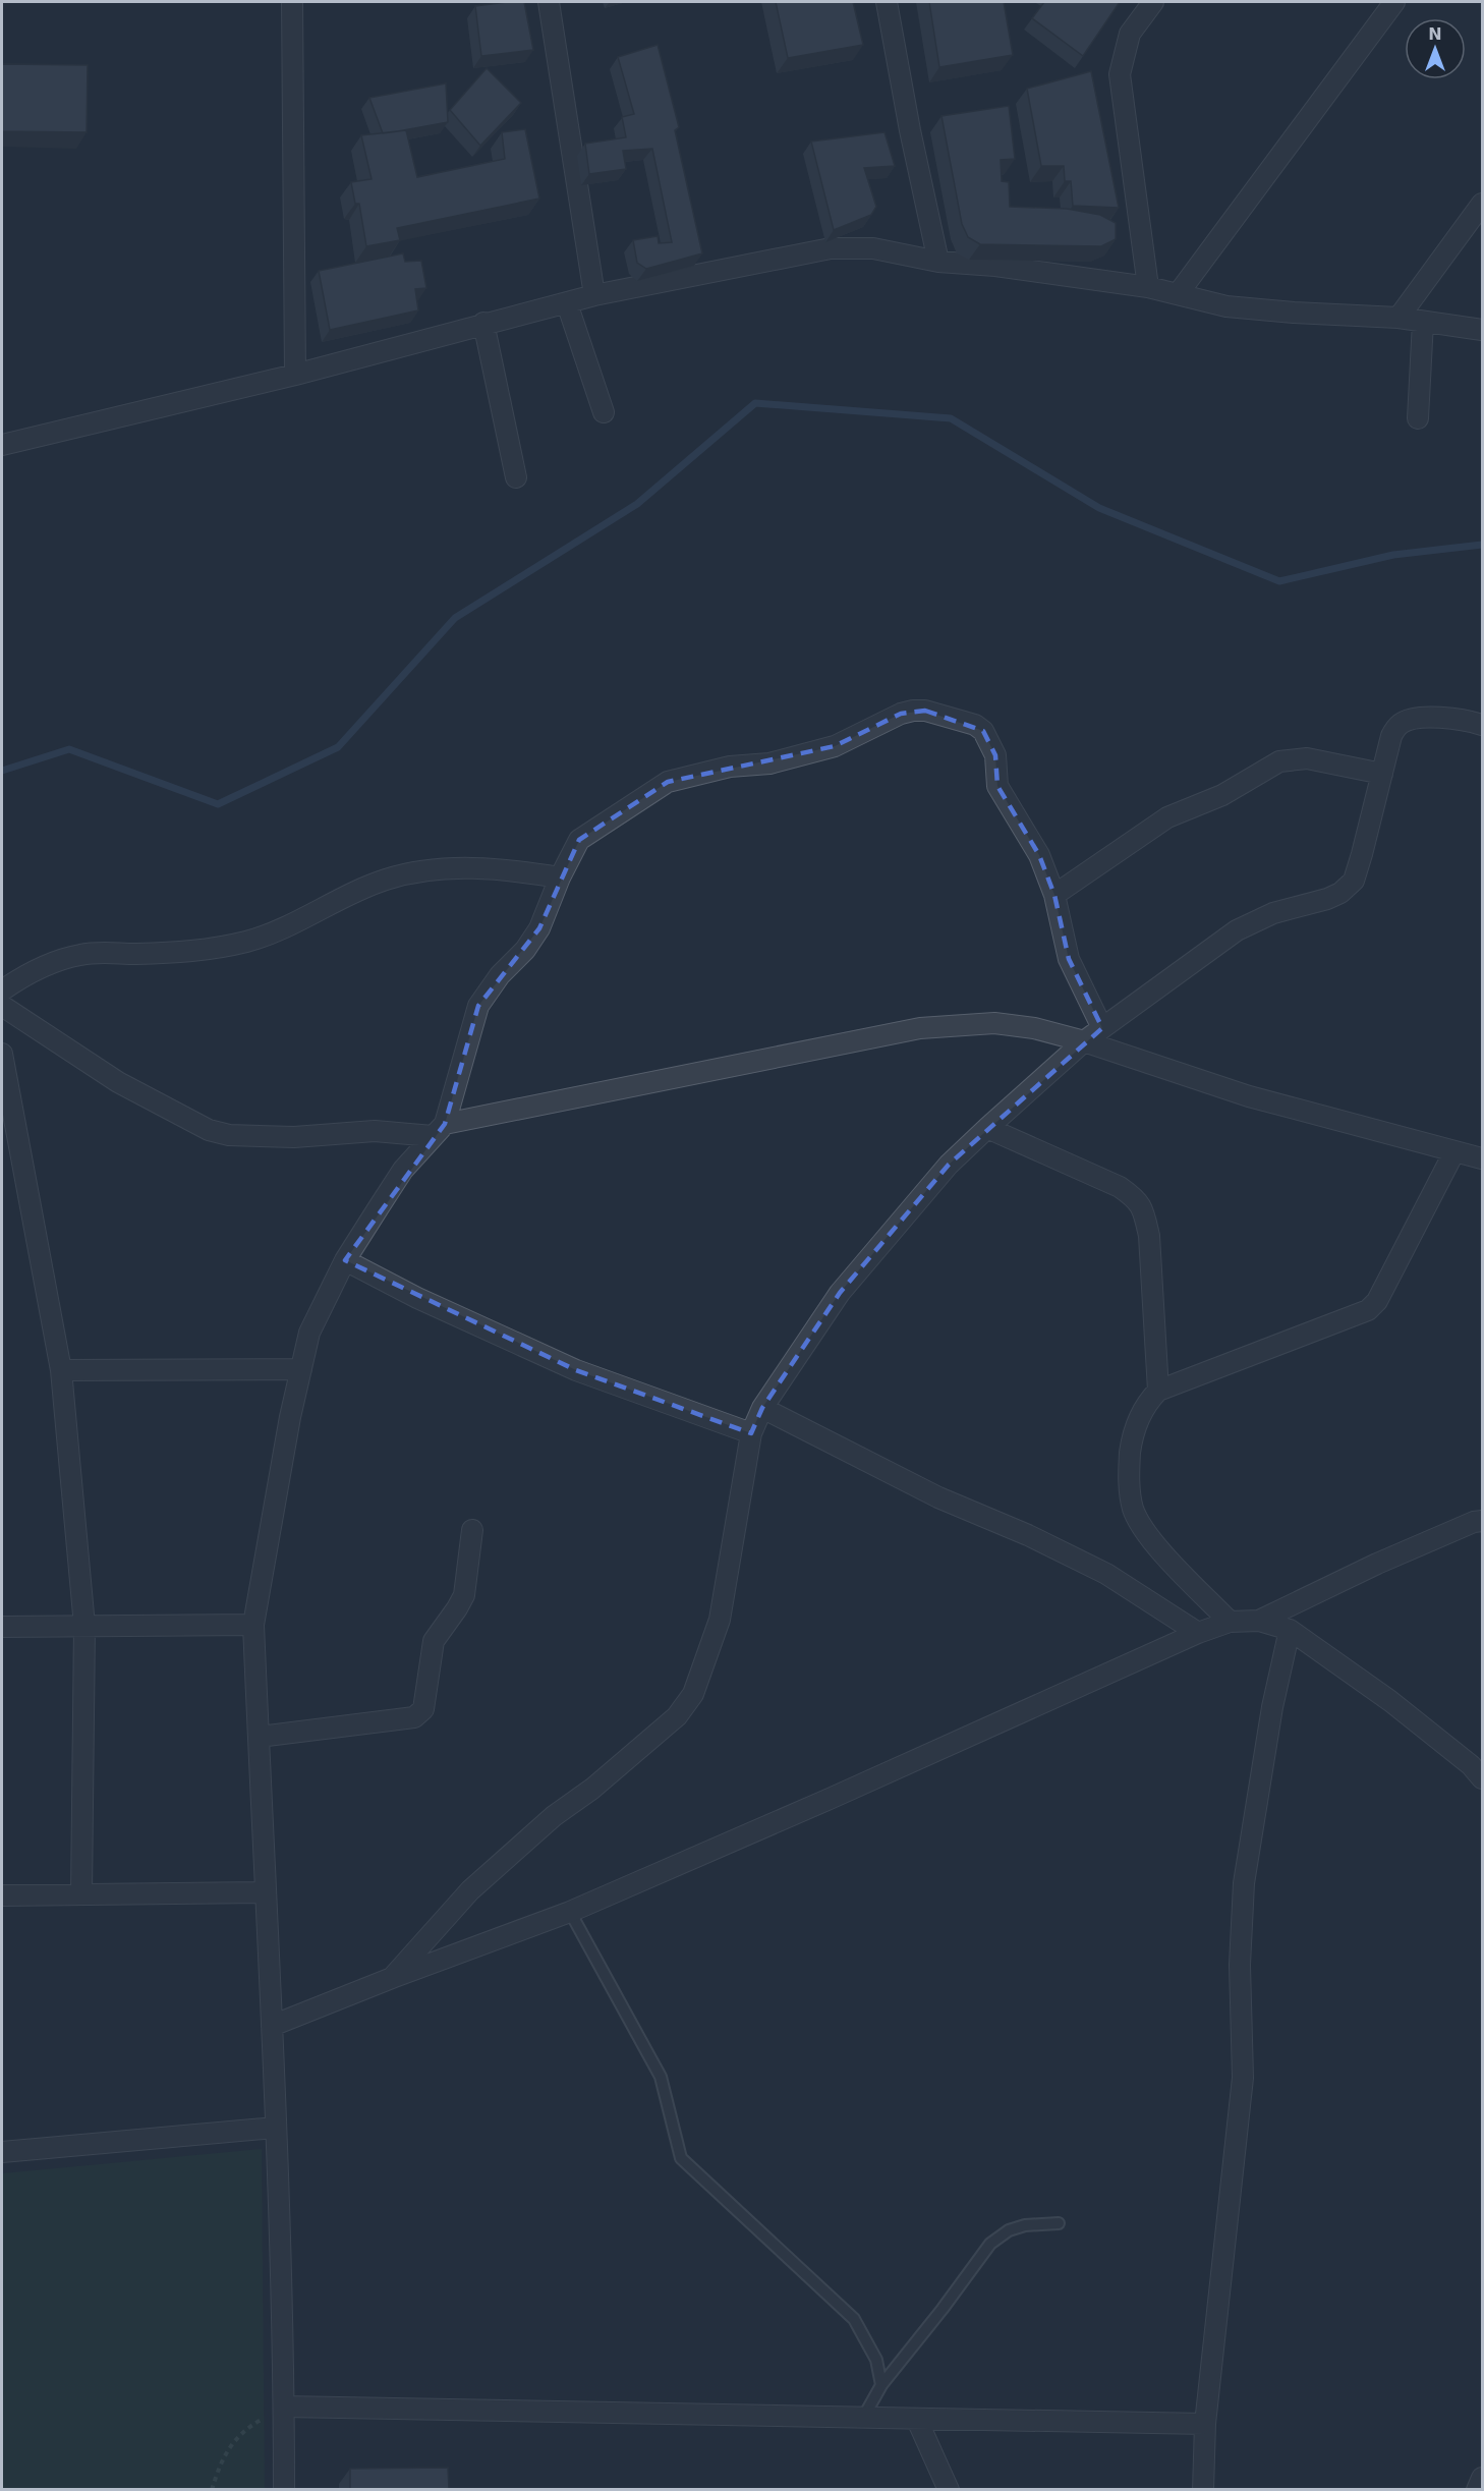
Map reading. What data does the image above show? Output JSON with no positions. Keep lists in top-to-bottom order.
{
  "north": "top"
}
